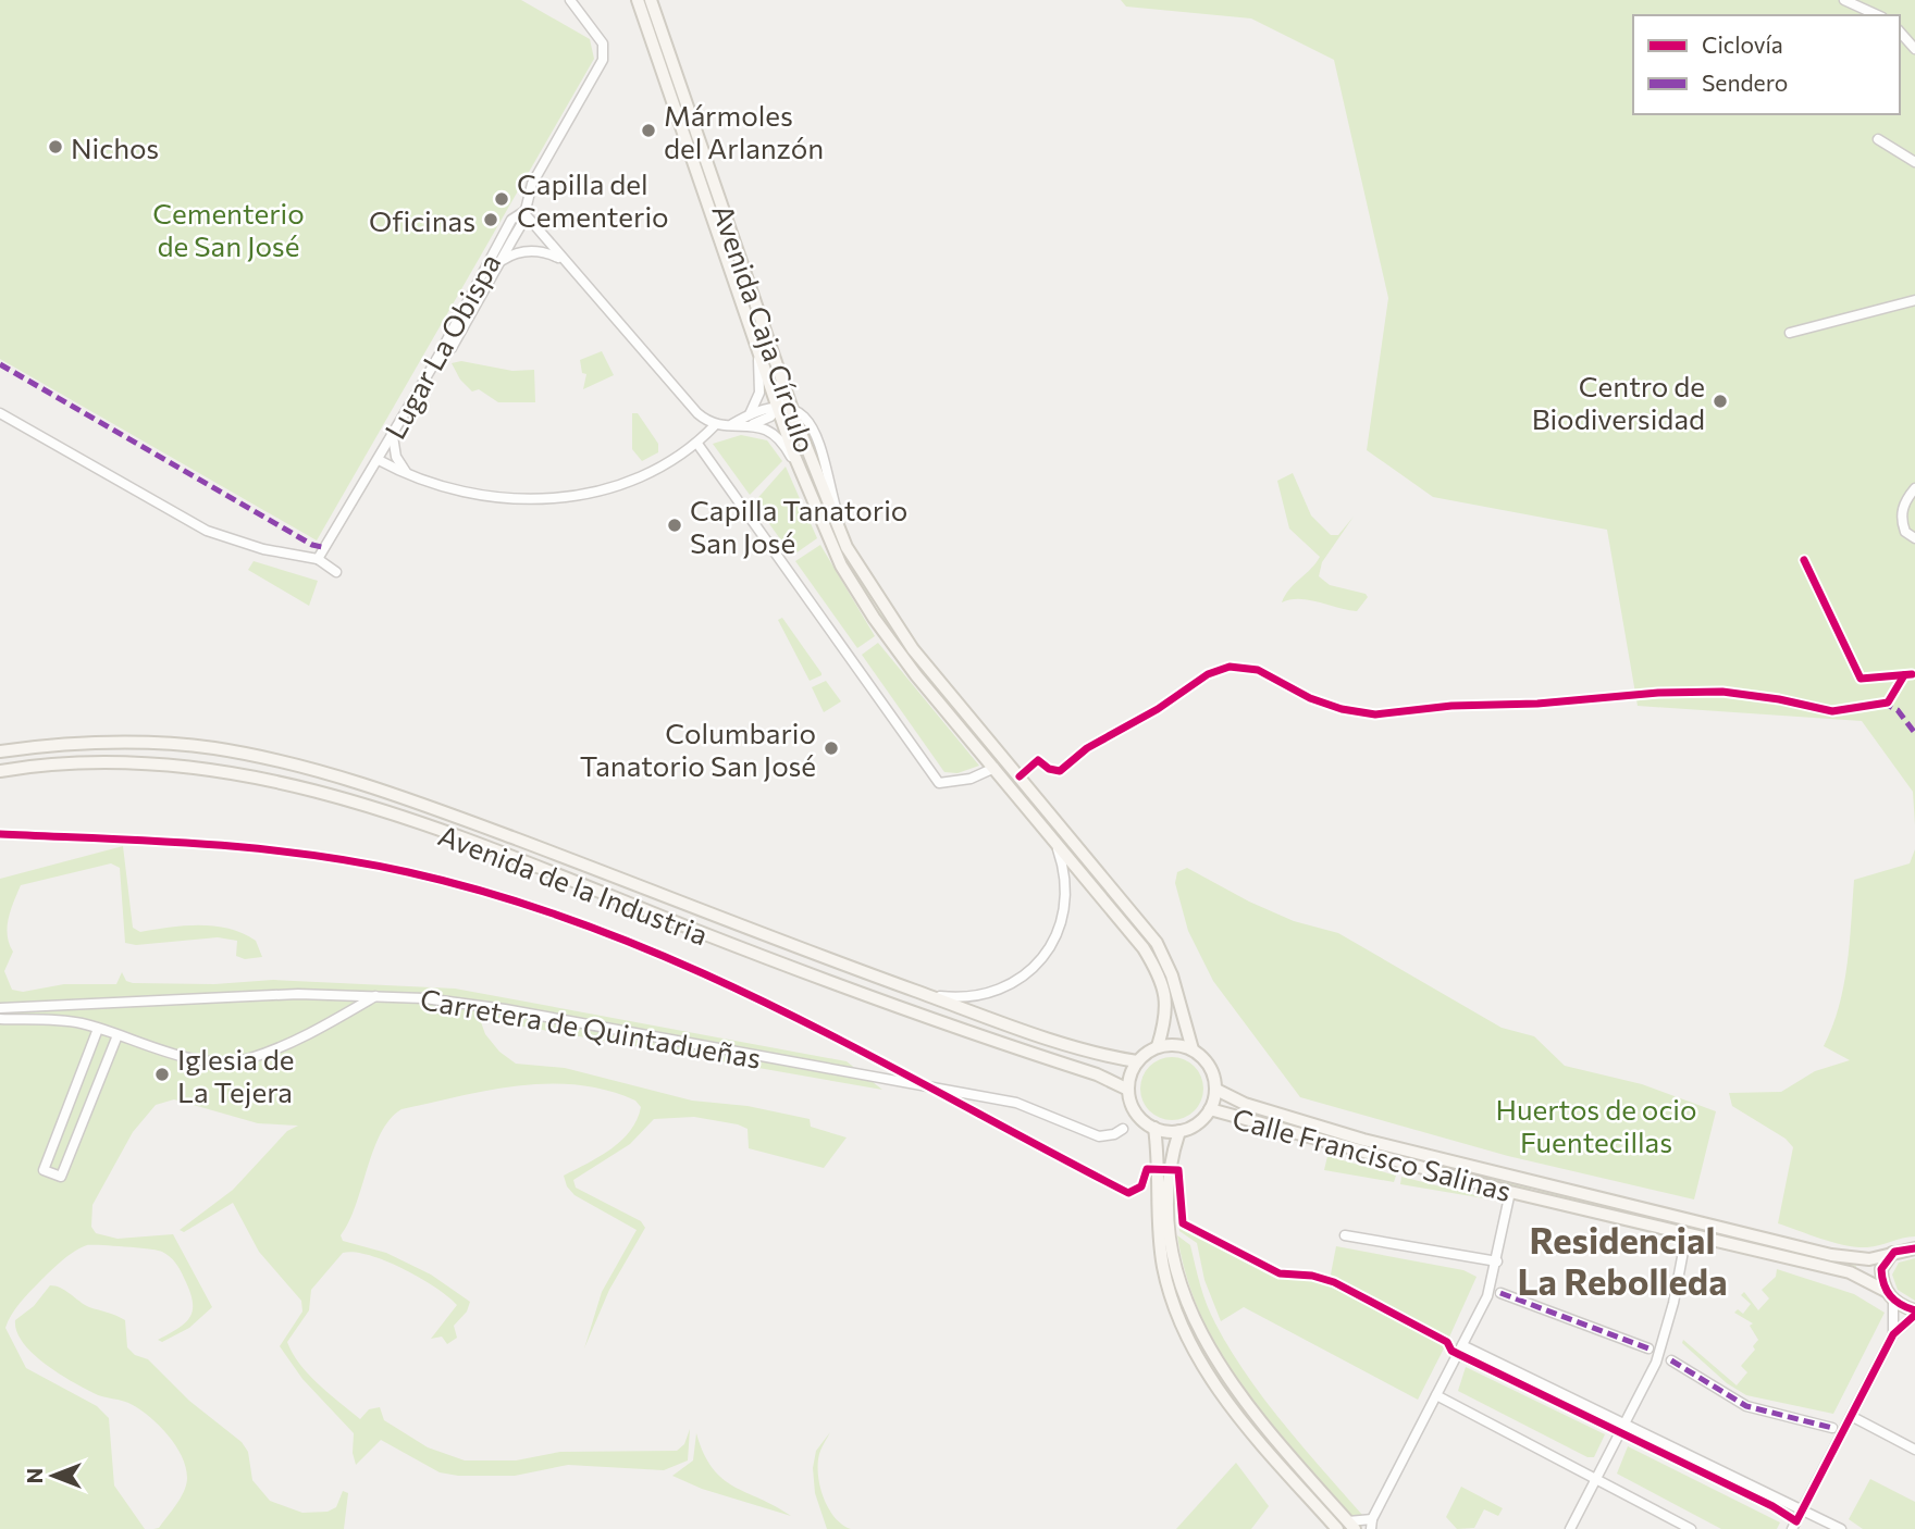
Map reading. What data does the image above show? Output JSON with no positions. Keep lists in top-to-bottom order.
{
  "streets": {
    "main road": ["Avenida Caja Círculo", "Avenida de la Industria", "Calle Francisco Salinas"],
    "street": ["Lugar La Obispa", "Carretera de Quintadueñas"]
  },
  "crossings": [
    ["Avenida Caja Círculo", "Avenida de la Industria"],
    ["Avenida Caja Círculo", "Calle Francisco Salinas"],
    ["Avenida de la Industria", "Calle Francisco Salinas"]
  ],
  "districts": ["Residencial La Rebolleda"],
  "parks": ["Cementerio de San José", "Huertos de ocio Fuentecillas"],
  "places": [
    "Mármoles del Arlanzón",
    "Nichos",
    "Capilla del Cementerio",
    "Oficinas",
    "Centro de Biodiversidad",
    "Capilla Tanatorio San José",
    "Columbario Tanatorio San José",
    "Iglesia de La Tejera"
  ],
  "legend": ["Ciclovía", "Sendero"],
  "north": "left"
}
